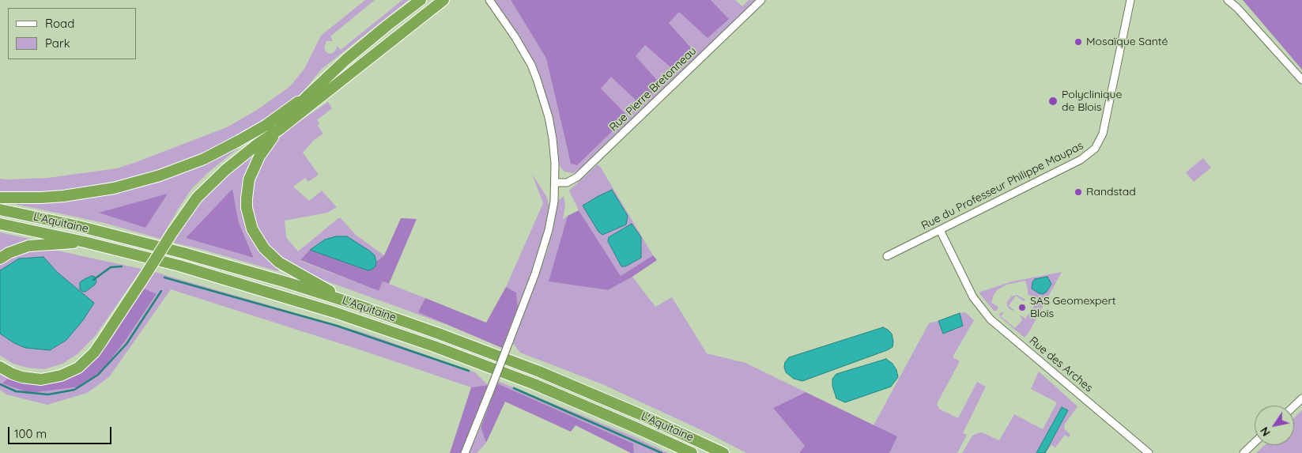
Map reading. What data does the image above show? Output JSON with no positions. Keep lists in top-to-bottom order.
{
  "streets": {
    "highway": ["L'Aquitaine"],
    "street": ["Rue Pierre Bretonneau", "Rue du Professeur Philippe Maupas", "Rue des Arches"]
  },
  "crossings": [
    ["Rue du Professeur Philippe Maupas", "Rue des Arches"]
  ],
  "places": [
    "Mosaïque Santé",
    "Polyclinique de Blois",
    "Randstad",
    "SAS Geomexpert Blois"
  ],
  "legend": ["Road", "Park"],
  "scale_bar": "100 m",
  "north": "bottom left"
}
